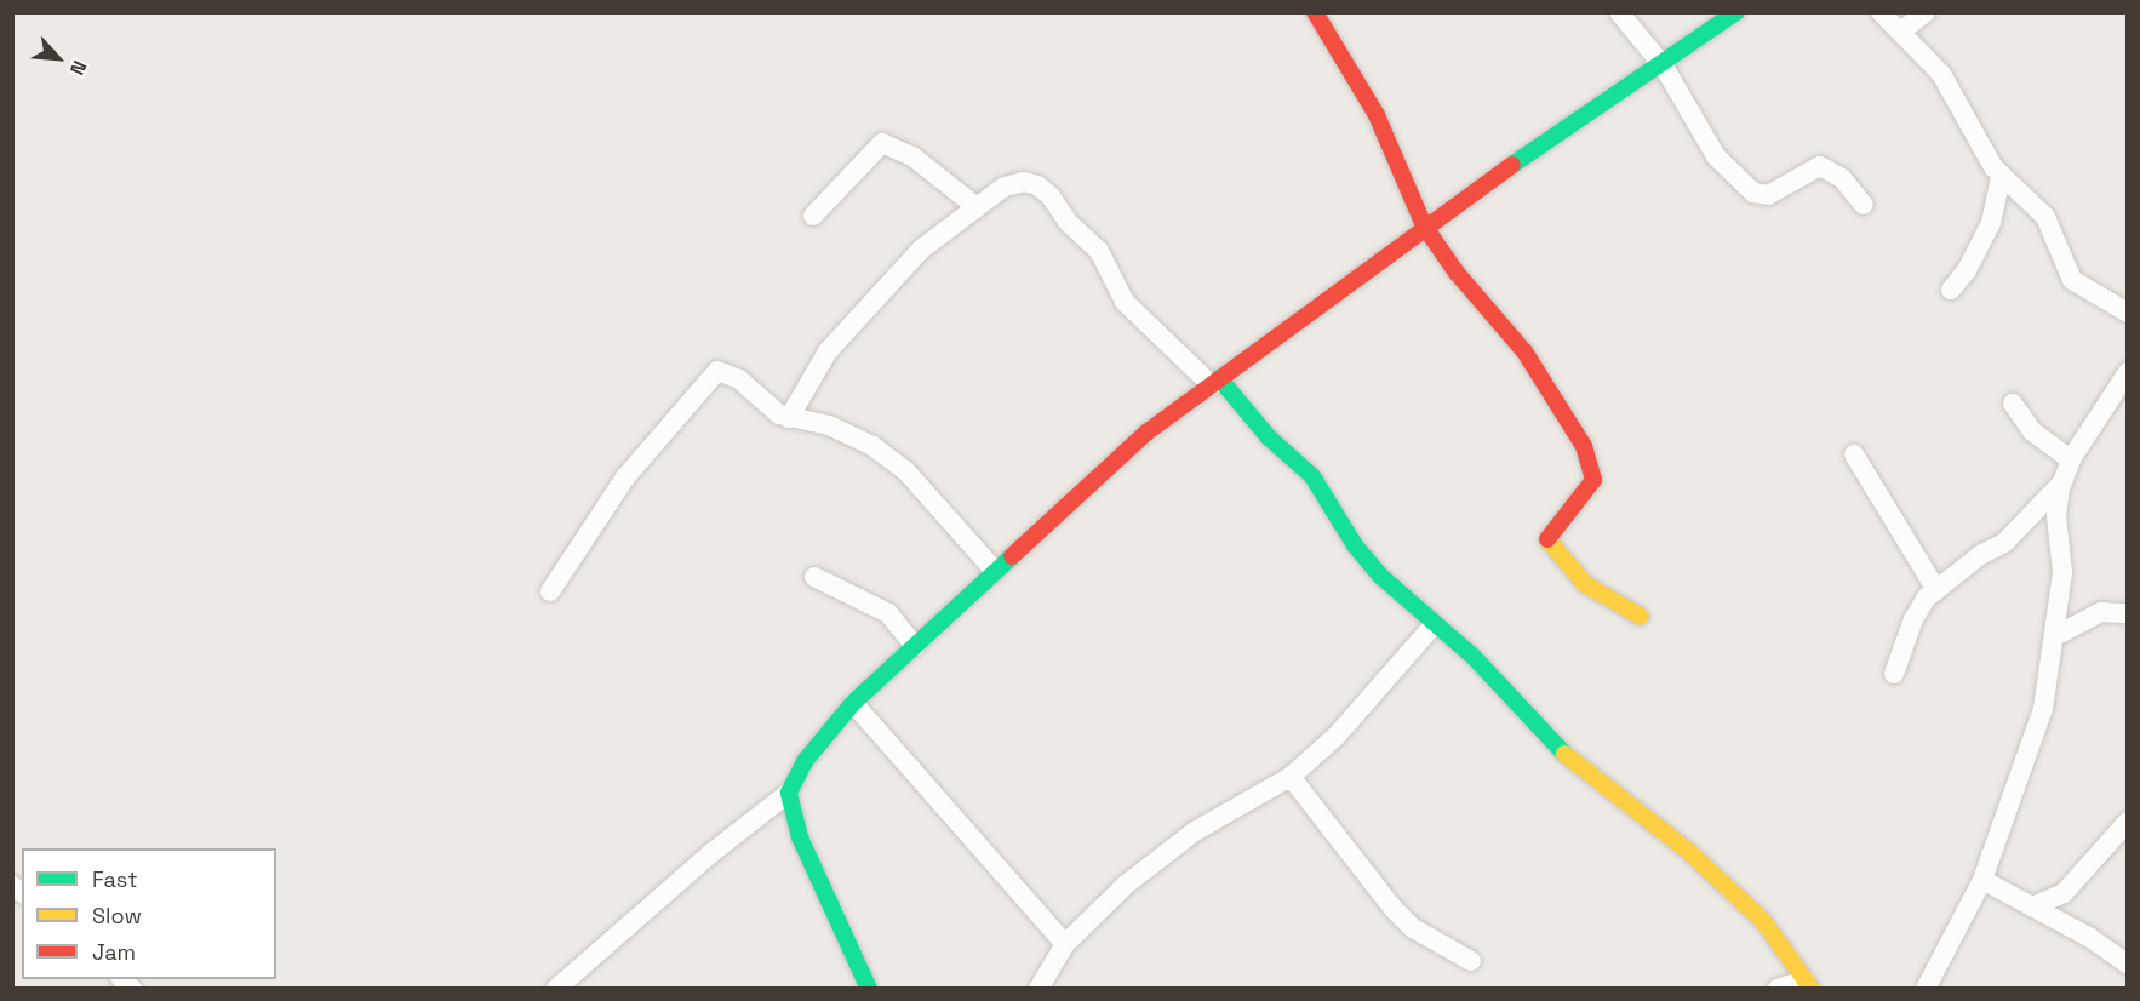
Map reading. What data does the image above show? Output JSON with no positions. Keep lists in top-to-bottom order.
{
  "legend": ["Fast", "Slow", "Jam"],
  "north": "bottom right"
}
